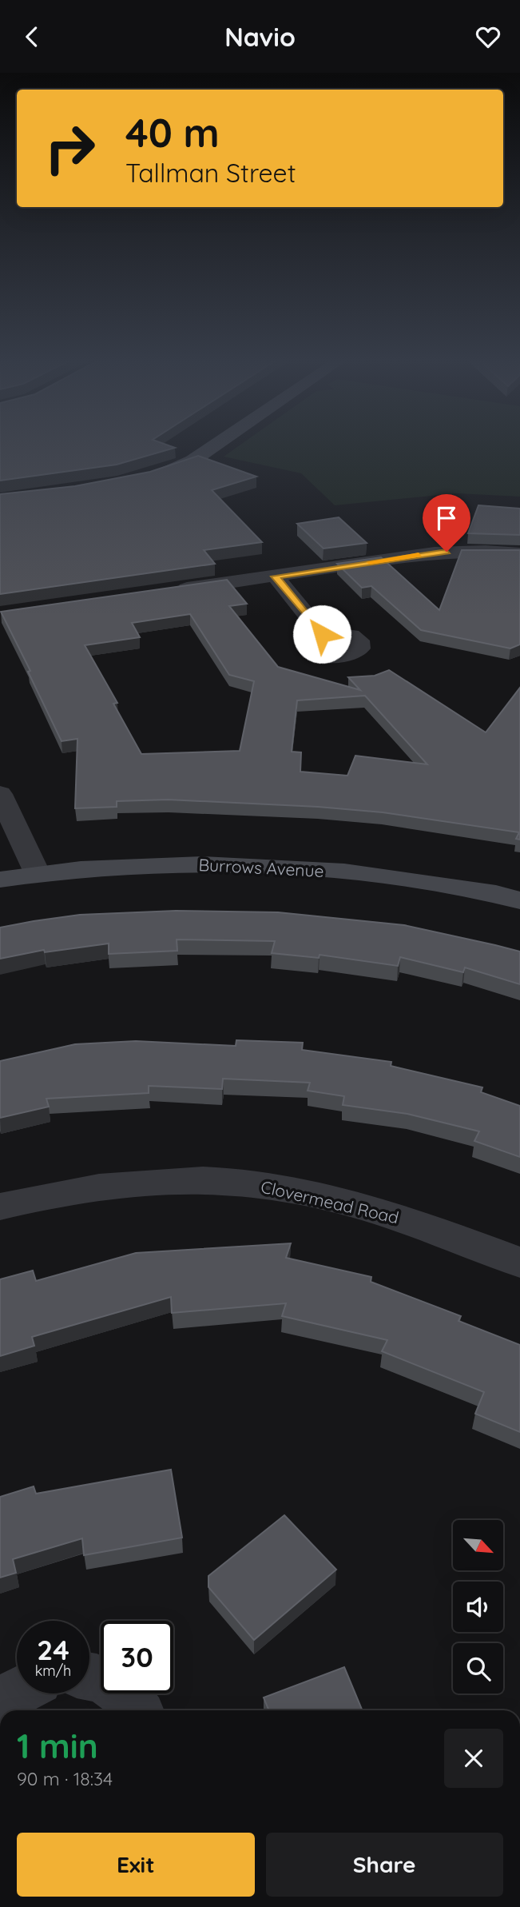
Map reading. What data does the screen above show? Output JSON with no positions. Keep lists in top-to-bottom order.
{
  "streets": {
    "street": ["Burrows Avenue", "Clovermead Road"]
  },
  "north": "bottom right",
  "page": {
    "header": "Navio",
    "turn": ["40 m", "Tallman Street"],
    "speed": "24 km/h",
    "limit": "30",
    "heading": ["1 min", "90 m · 18:34"],
    "buttons": ["Exit", "Share"]
  }
}
